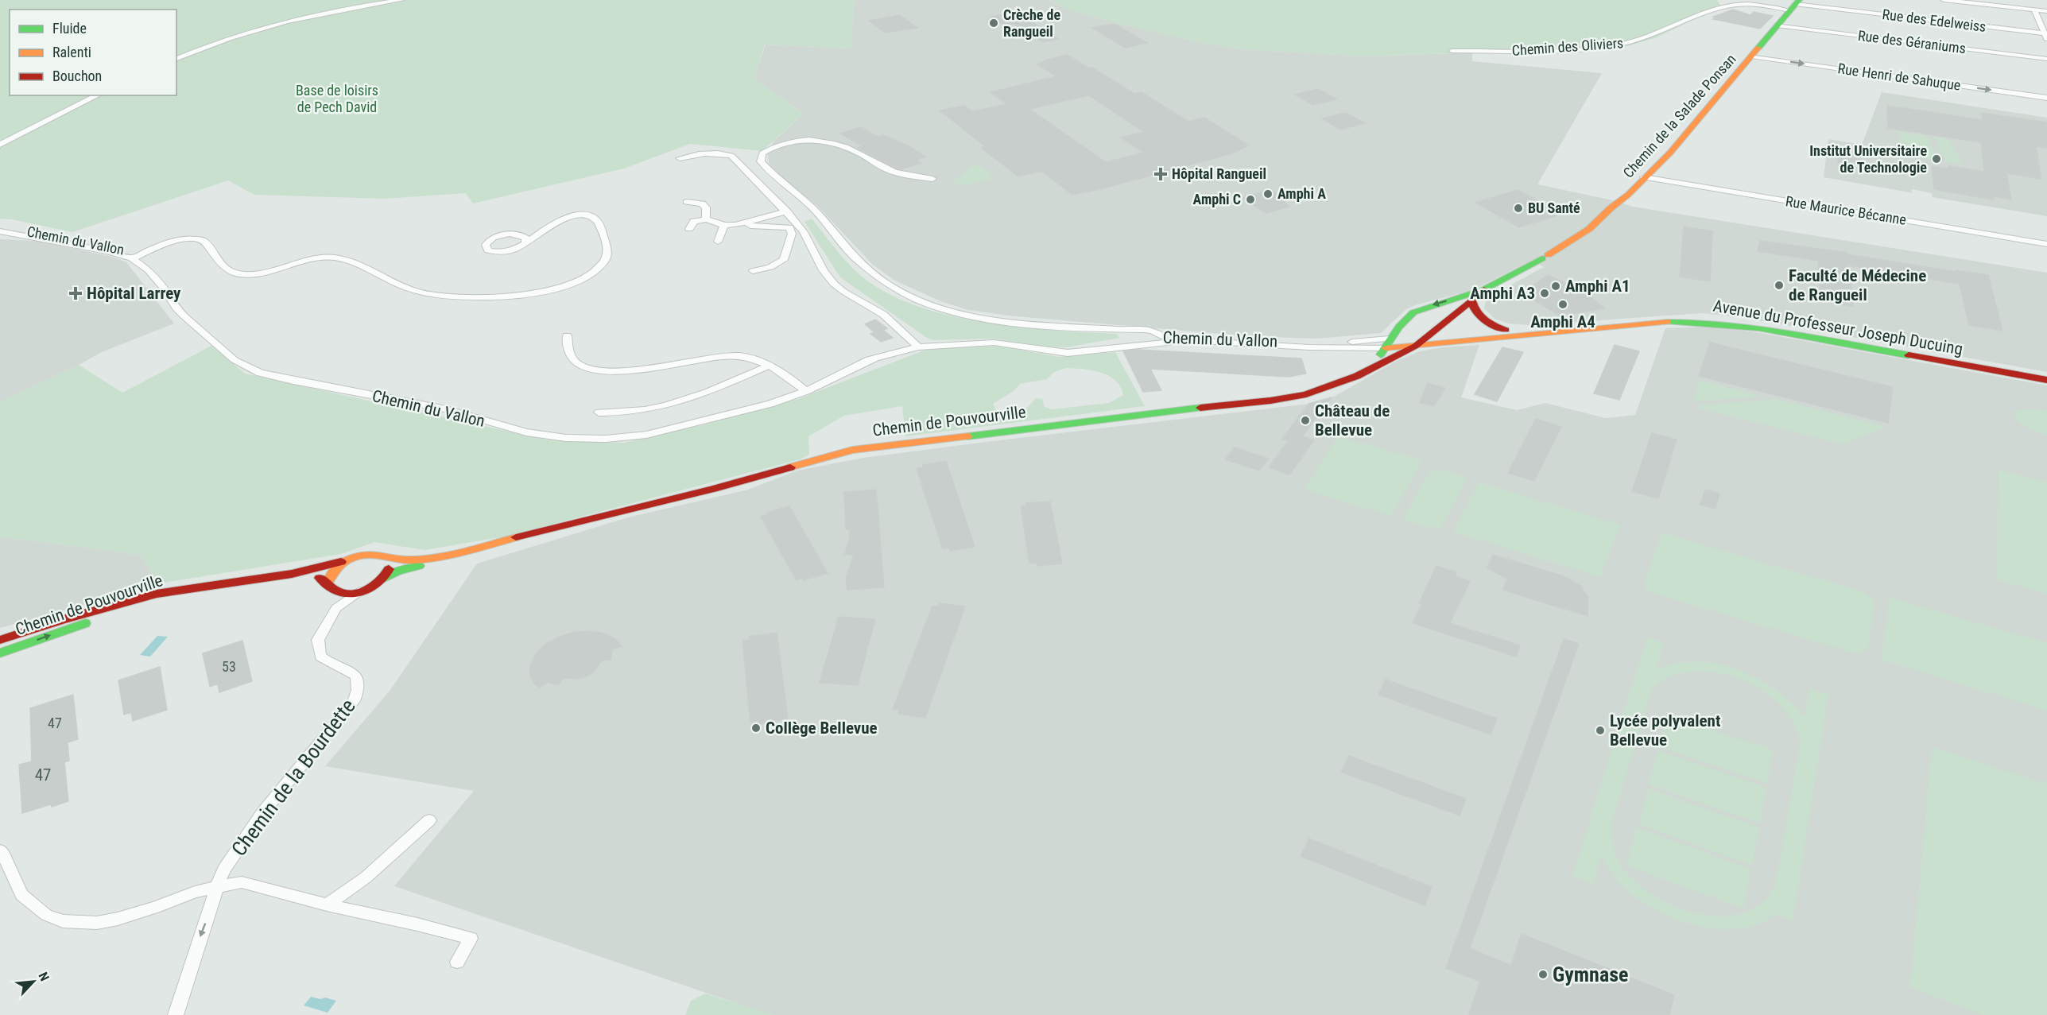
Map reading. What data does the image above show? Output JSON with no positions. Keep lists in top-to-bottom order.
{
  "streets": {
    "street": [
      "Rue des Edelweiss",
      "Rue des Géraniums",
      "Chemin des Oliviers",
      "Rue Henri de Sahuque",
      "Chemin de la Salade Ponsan",
      "Rue Maurice Bécanne",
      "Chemin du Vallon",
      "Avenue du Professeur Joseph Ducuing",
      "Chemin de Pouvourville",
      "Chemin de la Bourdette"
    ]
  },
  "crossings": [
    ["Rue des Edelweiss", "Chemin des Oliviers"],
    ["Rue des Edelweiss", "Chemin de la Salade Ponsan"],
    ["Rue des Géraniums", "Chemin de la Salade Ponsan"],
    ["Chemin des Oliviers", "Chemin de la Salade Ponsan"],
    ["Rue Henri de Sahuque", "Chemin de la Salade Ponsan"],
    ["Chemin de la Salade Ponsan", "Rue Maurice Bécanne"],
    ["Chemin de la Salade Ponsan", "Chemin du Vallon"],
    ["Chemin de la Salade Ponsan", "Avenue du Professeur Joseph Ducuing"],
    ["Chemin de la Salade Ponsan", "Chemin de Pouvourville"],
    ["Chemin du Vallon", "Avenue du Professeur Joseph Ducuing"],
    ["Avenue du Professeur Joseph Ducuing", "Chemin de Pouvourville"],
    ["Chemin de Pouvourville", "Chemin de la Bourdette"]
  ],
  "parks": ["Base de loisirs de Pech David"],
  "places": {
    "other": [
      "Crèche de Rangueil",
      "Institut Universitaire de Technologie",
      "Amphi A",
      "Amphi C",
      "BU Santé",
      "Faculté de Médecine de Rangueil",
      "Amphi A1",
      "Amphi A3",
      "Amphi A4",
      "Château de Bellevue",
      "Collège Bellevue",
      "Lycée polyvalent Bellevue",
      "Gymnase"
    ],
    "health": ["Hôpital Rangueil", "Hôpital Larrey"]
  },
  "house_numbers": ["53", "47", "47"],
  "legend": ["Fluide", "Ralenti", "Bouchon"],
  "north": "top right"
}
